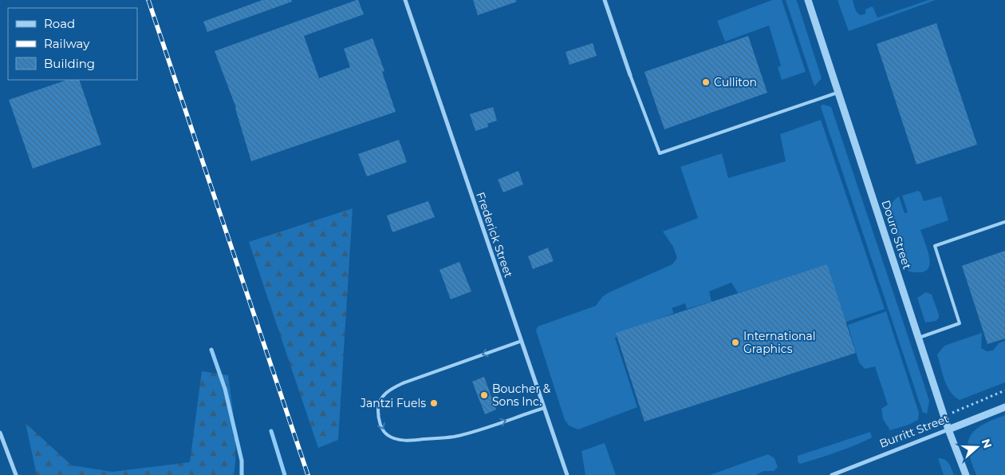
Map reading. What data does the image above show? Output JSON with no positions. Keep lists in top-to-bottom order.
{
  "streets": {
    "street": ["Frederick Street", "Douro Street", "Burritt Street"]
  },
  "crossings": [
    ["Douro Street", "Burritt Street"]
  ],
  "places": [
    "Culliton",
    "International Graphics",
    "Boucher & Sons Inc.",
    "Jantzi Fuels"
  ],
  "legend": ["Road", "Railway", "Building"],
  "north": "right"
}
